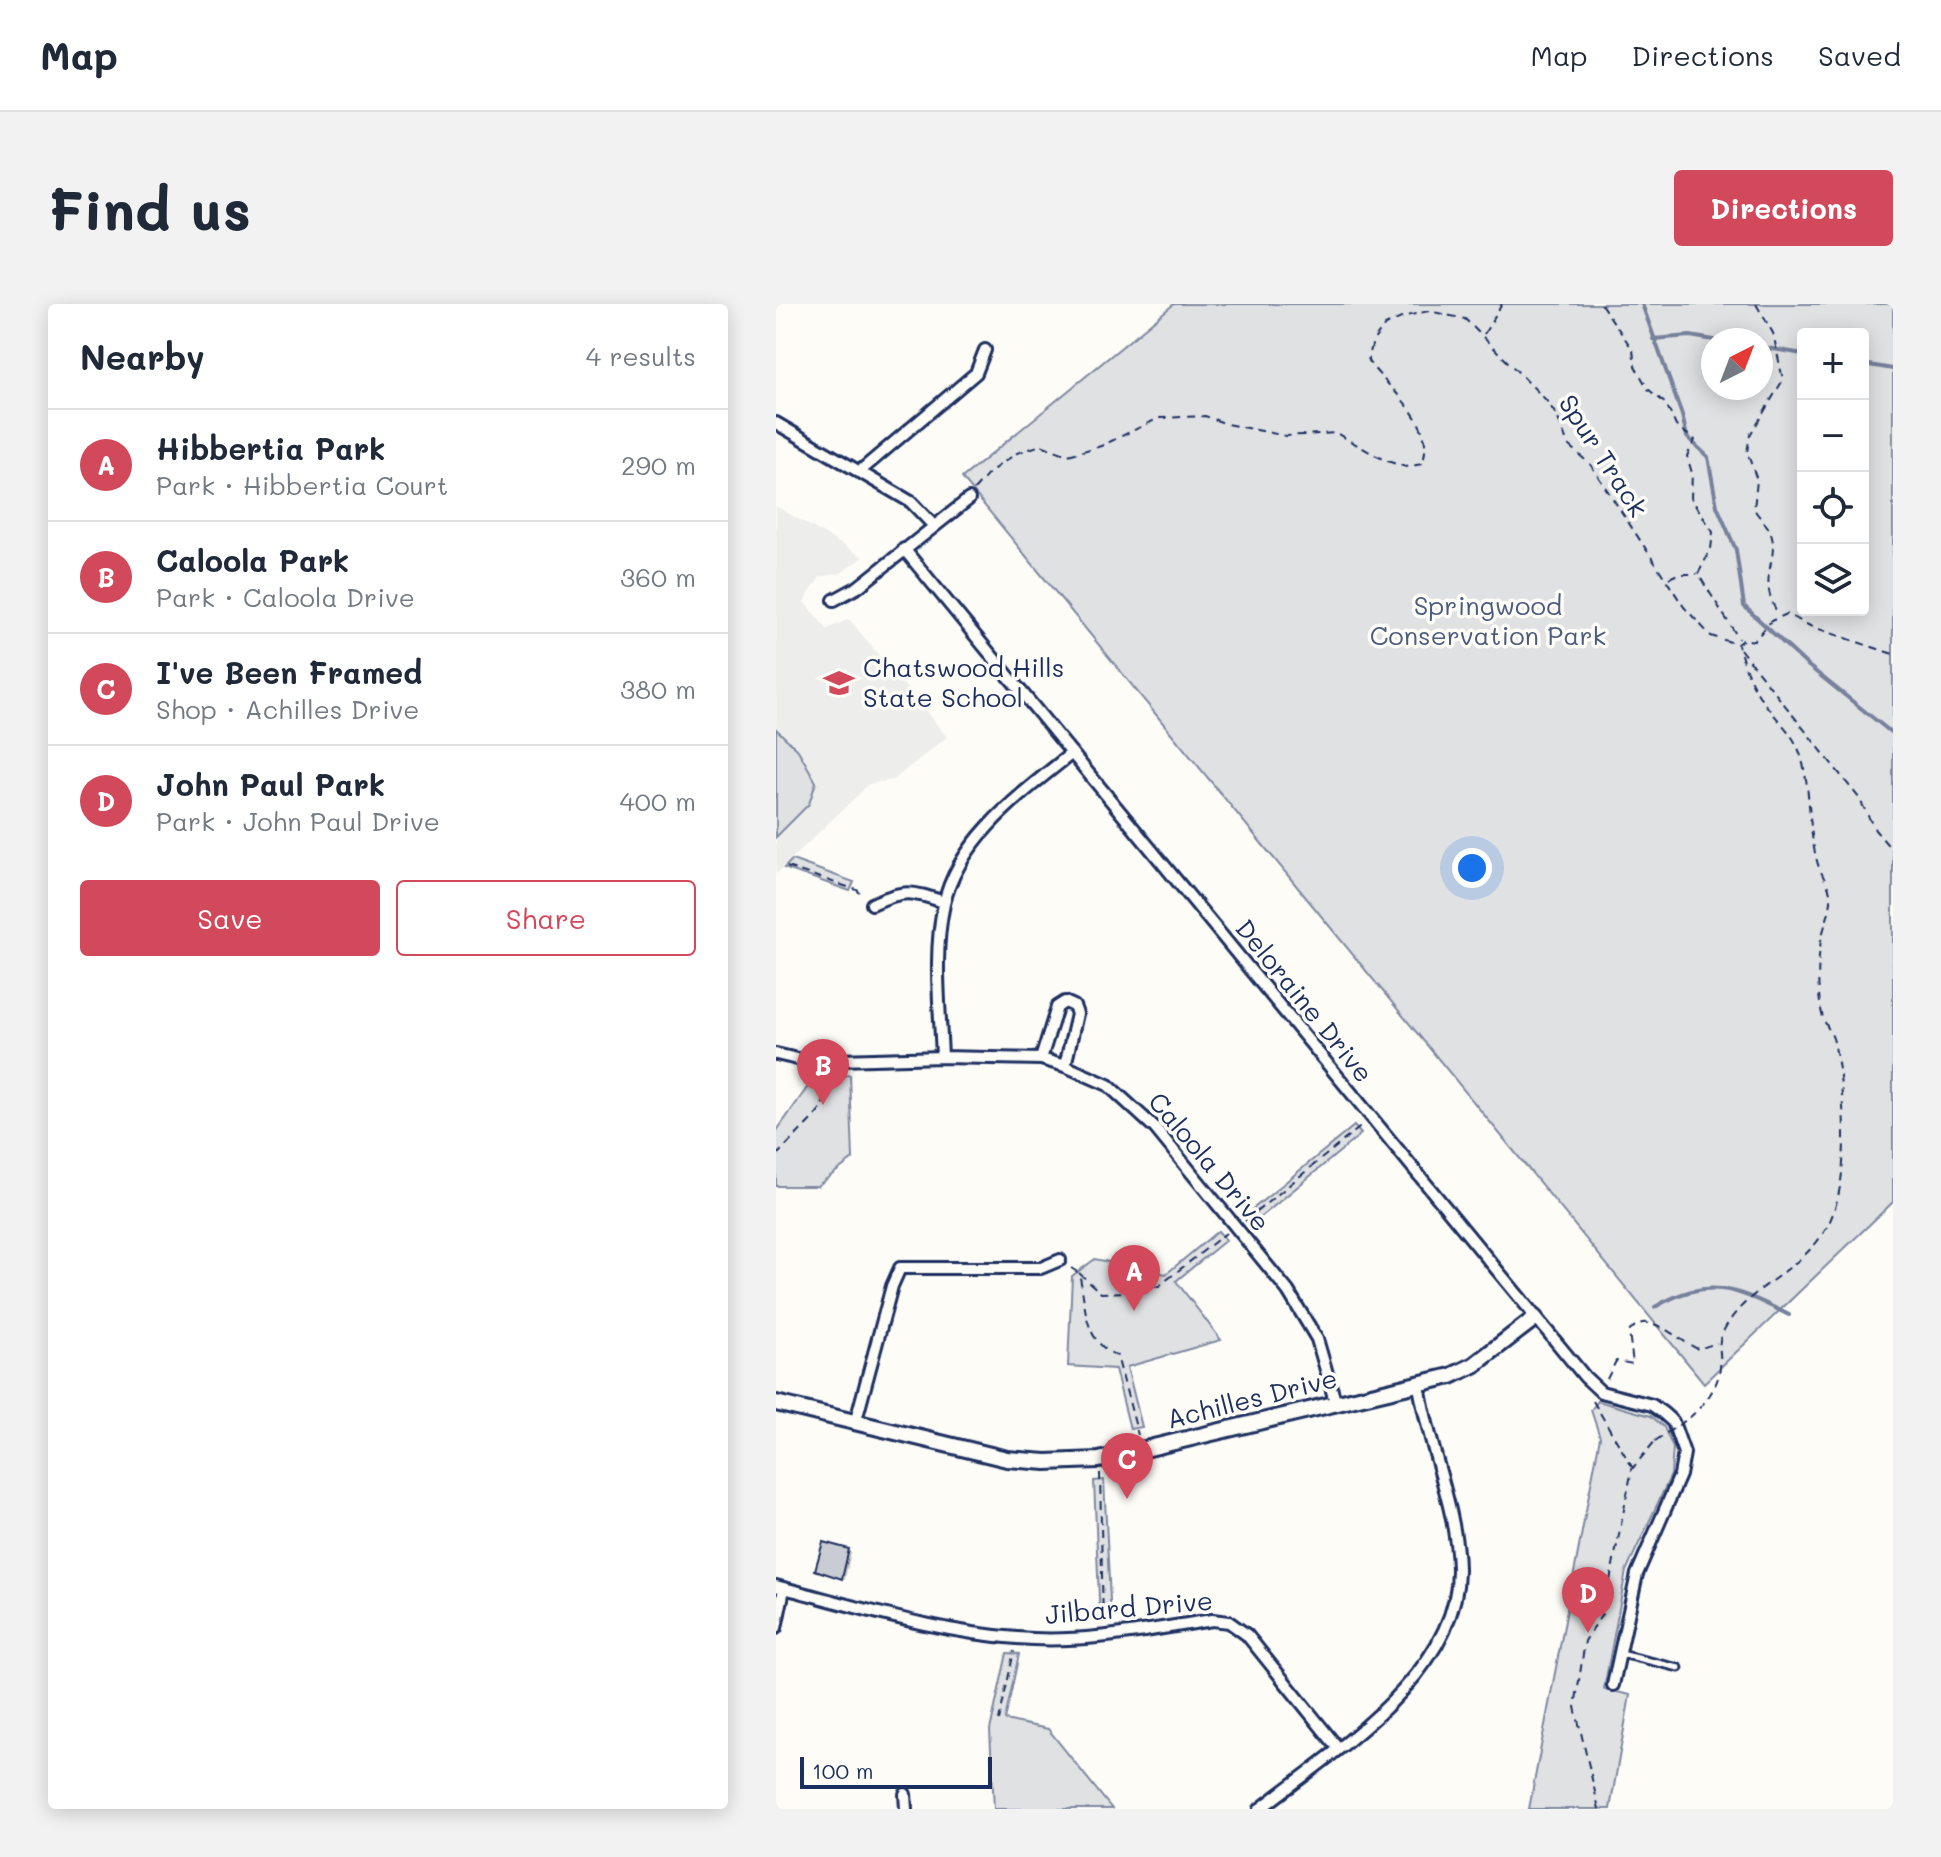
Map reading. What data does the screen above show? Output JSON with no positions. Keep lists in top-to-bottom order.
{
  "streets": {
    "street": [
      "Deloraine Drive",
      "Caloola Drive",
      "Achilles Drive",
      "Jilbard Drive"
    ],
    "path": ["Spur Track"]
  },
  "crossings": [
    ["Deloraine Drive", "Achilles Drive"],
    ["Caloola Drive", "Achilles Drive"]
  ],
  "parks": ["Springwood Conservation Park"],
  "places": {
    "school or university": ["Chatswood Hills State School"]
  },
  "scale_bar": "100 m",
  "north": "top right",
  "page": {
    "header": "Map",
    "nav": ["Map", "Directions", "Saved"],
    "buttons": [
      "Directions",
      ["Save", "Share"]
    ],
    "title": "Find us",
    "heading": ["Nearby", "4 results"],
    "map_buttons": ["+", "−"],
    "list": [
      {
        "mark": "A",
        "name": "Hibbertia Park",
        "note": "Park · Hibbertia Court",
        "value": "290 m"
      },
      {
        "mark": "B",
        "name": "Caloola Park",
        "note": "Park · Caloola Drive",
        "value": "360 m"
      },
      {
        "mark": "C",
        "name": "I've Been Framed",
        "note": "Shop · Achilles Drive",
        "value": "380 m"
      },
      {
        "mark": "D",
        "name": "John Paul Park",
        "note": "Park · John Paul Drive",
        "value": "400 m"
      }
    ],
    "pins": [
      "B",
      "A",
      "C",
      "D"
    ],
    "scale": "100 m"
  }
}
